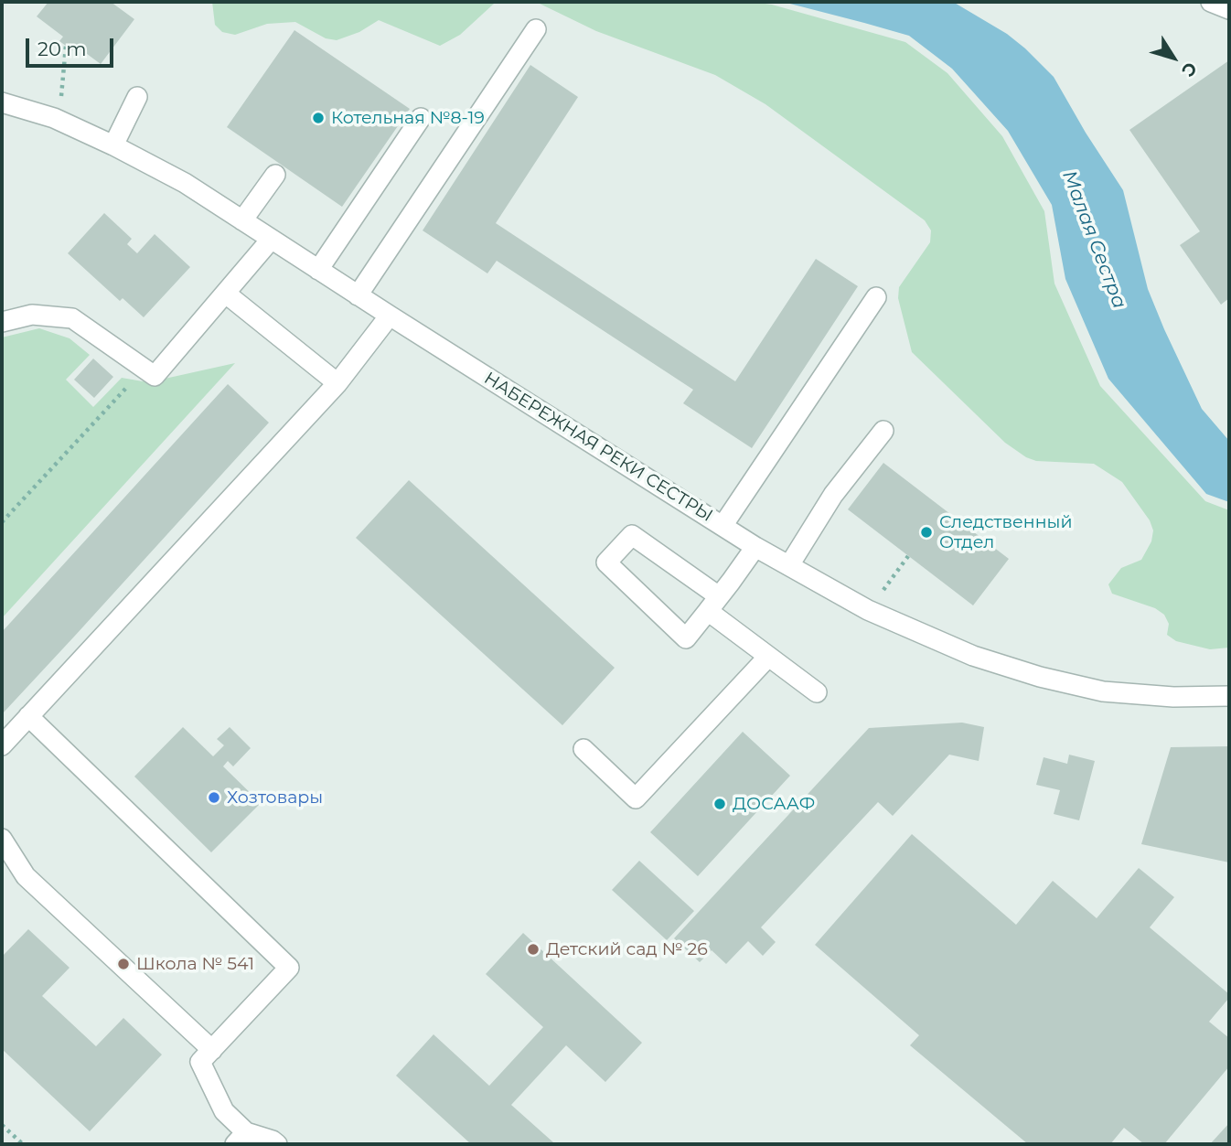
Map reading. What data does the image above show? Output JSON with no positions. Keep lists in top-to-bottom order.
{
  "streets": {
    "street": ["НАБЕРЕЖНАЯ РЕКИ СЕСТРЫ"]
  },
  "water": ["Малая Сестра"],
  "places": [
    "Котельная №8-19",
    "Следственный Отдел",
    "Хозтовары",
    "ДОСААФ",
    "Детский сад № 26",
    "Школа № 541"
  ],
  "scale_bar": "20 m",
  "north": "bottom right"
}
